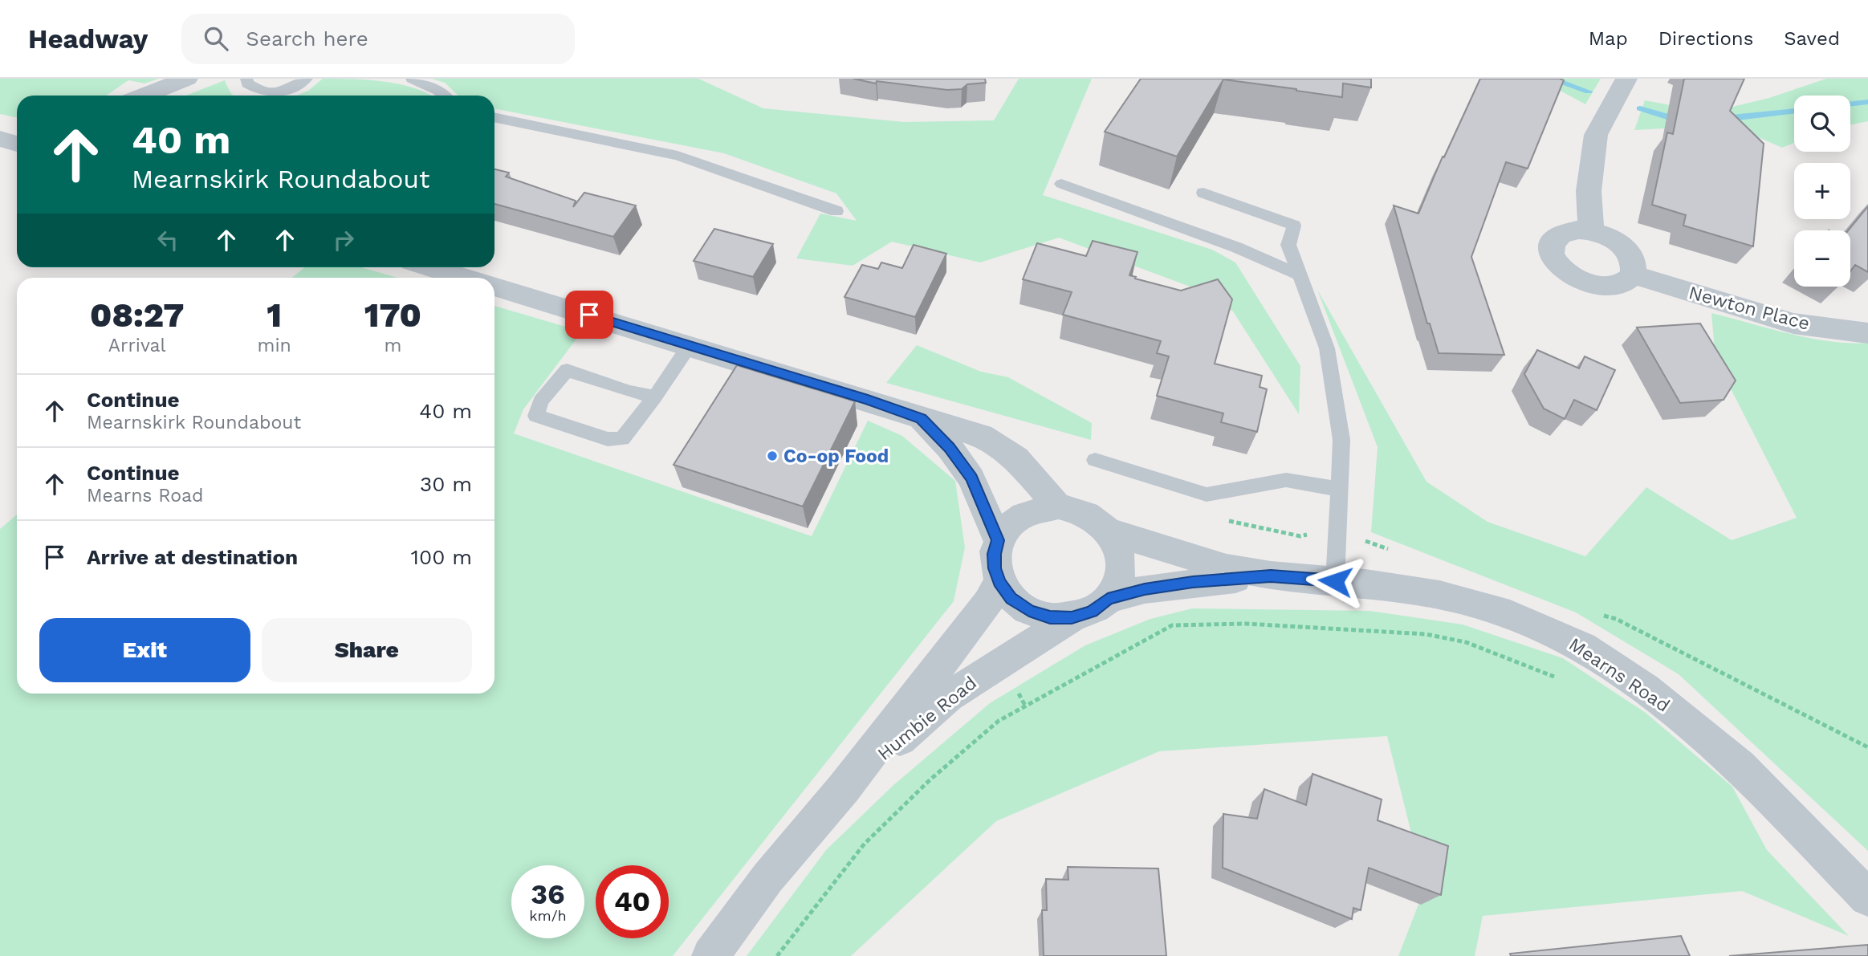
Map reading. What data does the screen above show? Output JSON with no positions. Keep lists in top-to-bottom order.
{
  "streets": {
    "street": ["Newton Place", "Mearns Road", "Humbie Road"]
  },
  "crossings": [
    ["Mearns Road", "Humbie Road"]
  ],
  "places": ["Co-op Food"],
  "page": {
    "header": "Headway",
    "search": "Search here",
    "nav": ["Map", "Directions", "Saved"],
    "map_buttons": ["+", "−"],
    "turn": ["40 m", "Mearnskirk Roundabout"],
    "eta": [
      "08:27",
      "Arrival",
      "1",
      "min",
      "170",
      "m"
    ],
    "list": [
      {
        "name": "Continue",
        "note": "Mearnskirk Roundabout",
        "value": "40 m"
      },
      {
        "name": "Continue",
        "note": "Mearns Road",
        "value": "30 m"
      },
      {
        "name": "Arrive at destination",
        "value": "100 m"
      }
    ],
    "buttons": ["Exit", "Share"],
    "speed": "36 km/h",
    "limit": "40"
  }
}
